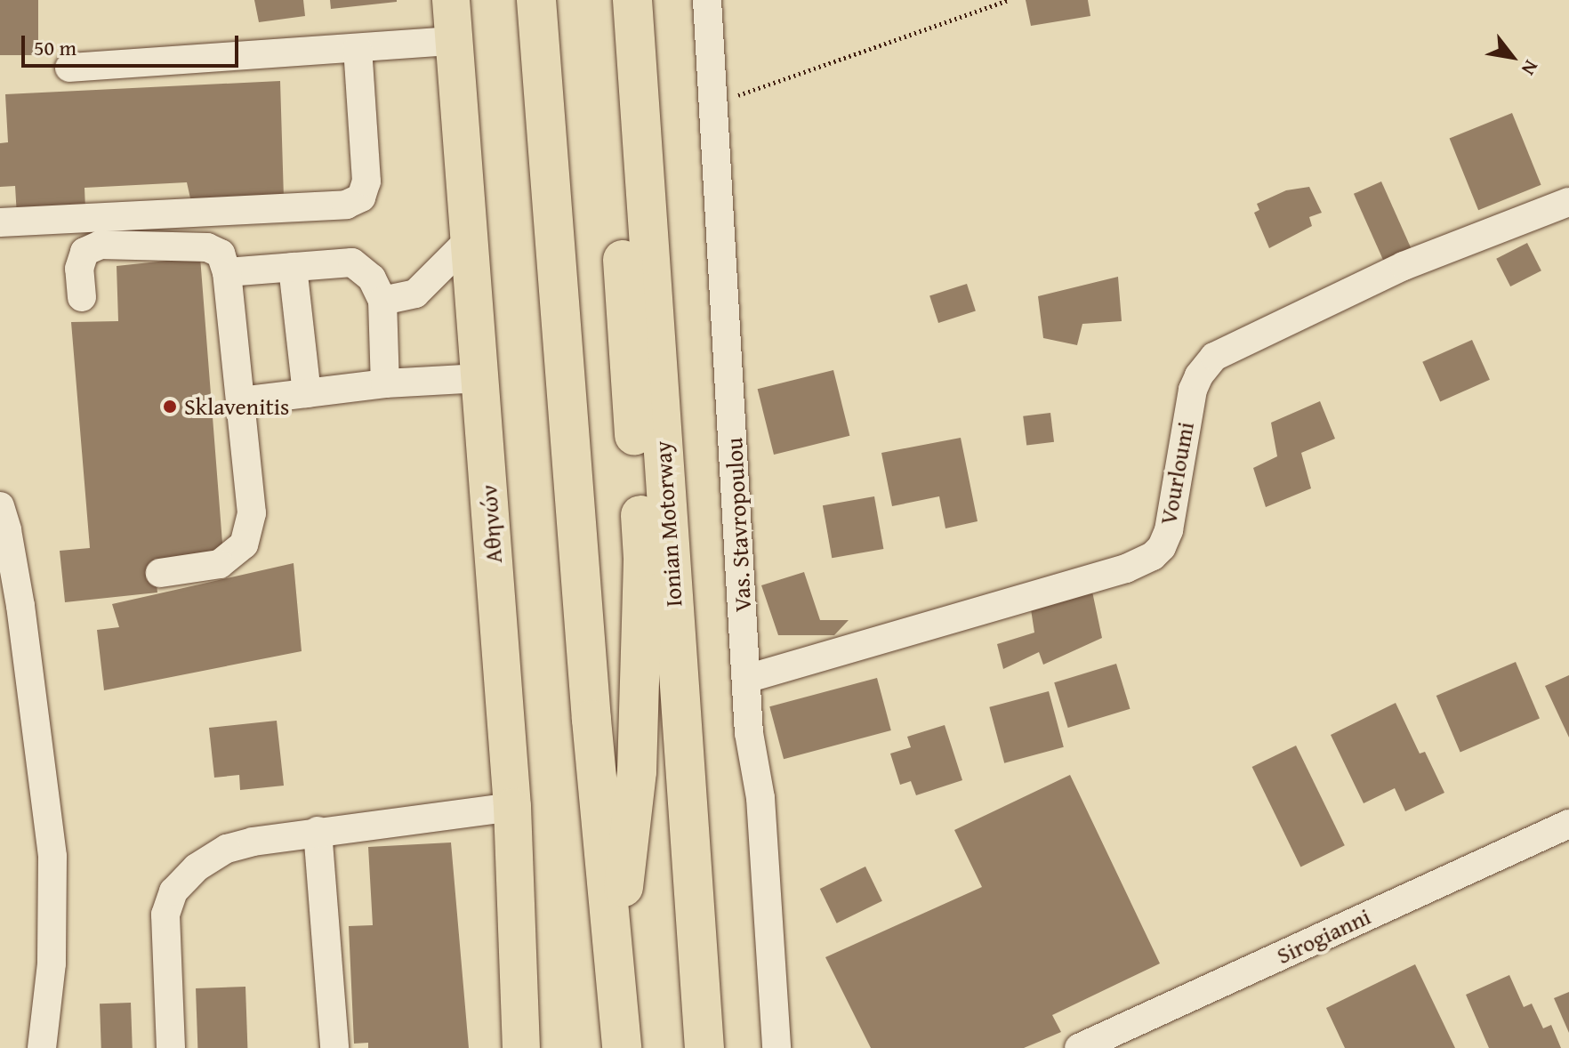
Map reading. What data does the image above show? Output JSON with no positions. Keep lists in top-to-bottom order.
{
  "streets": {
    "highway": ["Ionian Motorway"],
    "main road": ["Αθηνών"],
    "street": ["Vourloumi", "Vas. Stavropoulou", "Sirogianni"]
  },
  "crossings": [
    ["Vourloumi", "Vas. Stavropoulou"]
  ],
  "places": ["Sklavenitis"],
  "scale_bar": "50 m",
  "north": "bottom right"
}
